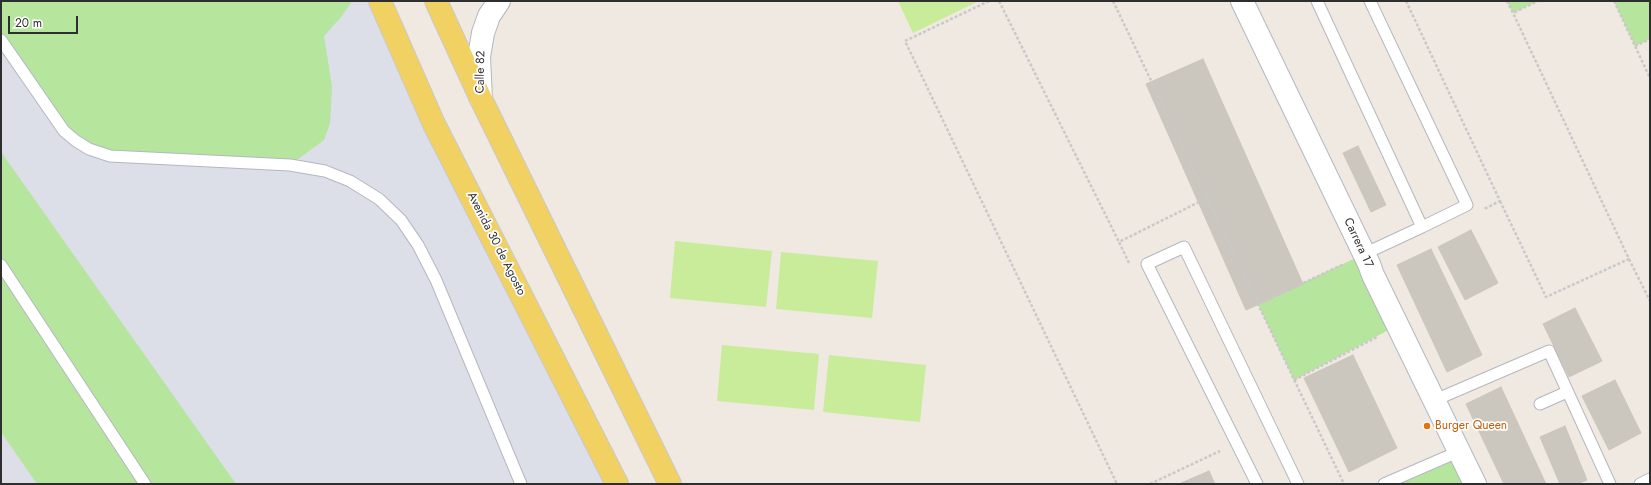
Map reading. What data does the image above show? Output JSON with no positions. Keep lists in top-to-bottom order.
{
  "streets": {
    "main road": ["Avenida 30 de Agosto"],
    "street": ["Calle 82", "Carrera 17"]
  },
  "places": ["Burger Queen"],
  "scale_bar": "20 m"
}
